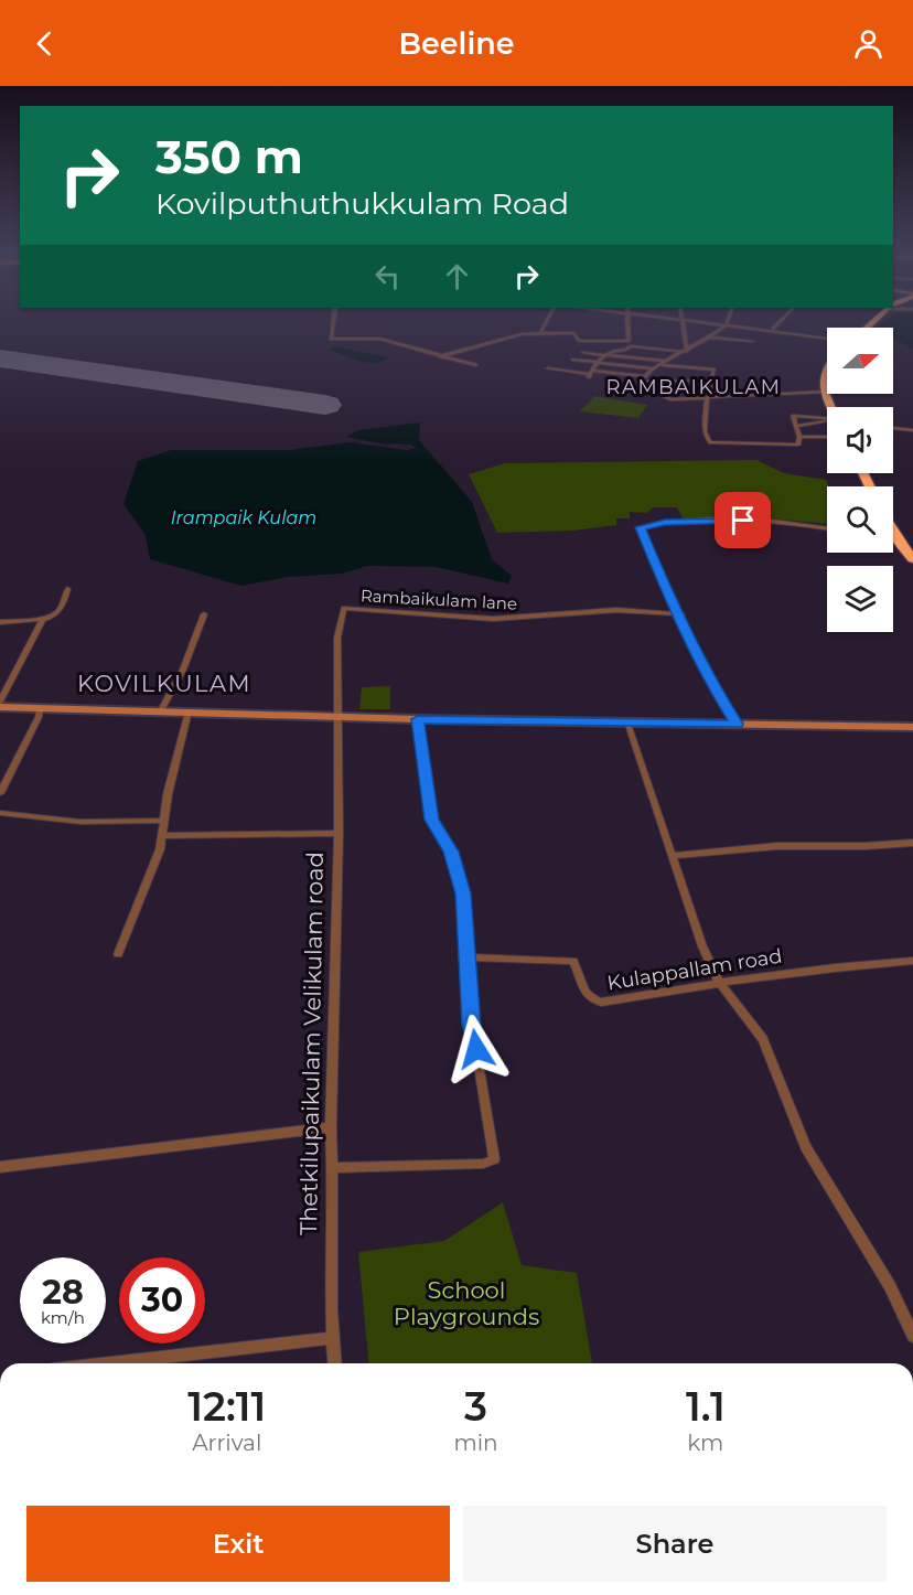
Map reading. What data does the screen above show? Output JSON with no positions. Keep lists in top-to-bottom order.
{
  "streets": {
    "street": ["Rambaikulam lane", "Kulappallam road", "Thetkilupaikulam Velikulam road"]
  },
  "crossings": [
    ["Rambaikulam lane", "Thetkilupaikulam Velikulam road"]
  ],
  "districts": ["RAMBAIKULAM", "KOVILKULAM"],
  "water": ["Irampaik Kulam"],
  "parks": ["School Playgrounds"],
  "north": "right",
  "page": {
    "header": "Beeline",
    "turn": ["350 m", "Kovilputhuthukkulam Road"],
    "speed": "28 km/h",
    "limit": "30",
    "eta": [
      "12:11",
      "Arrival",
      "3",
      "min",
      "1.1",
      "km"
    ],
    "buttons": ["Exit", "Share"]
  }
}
